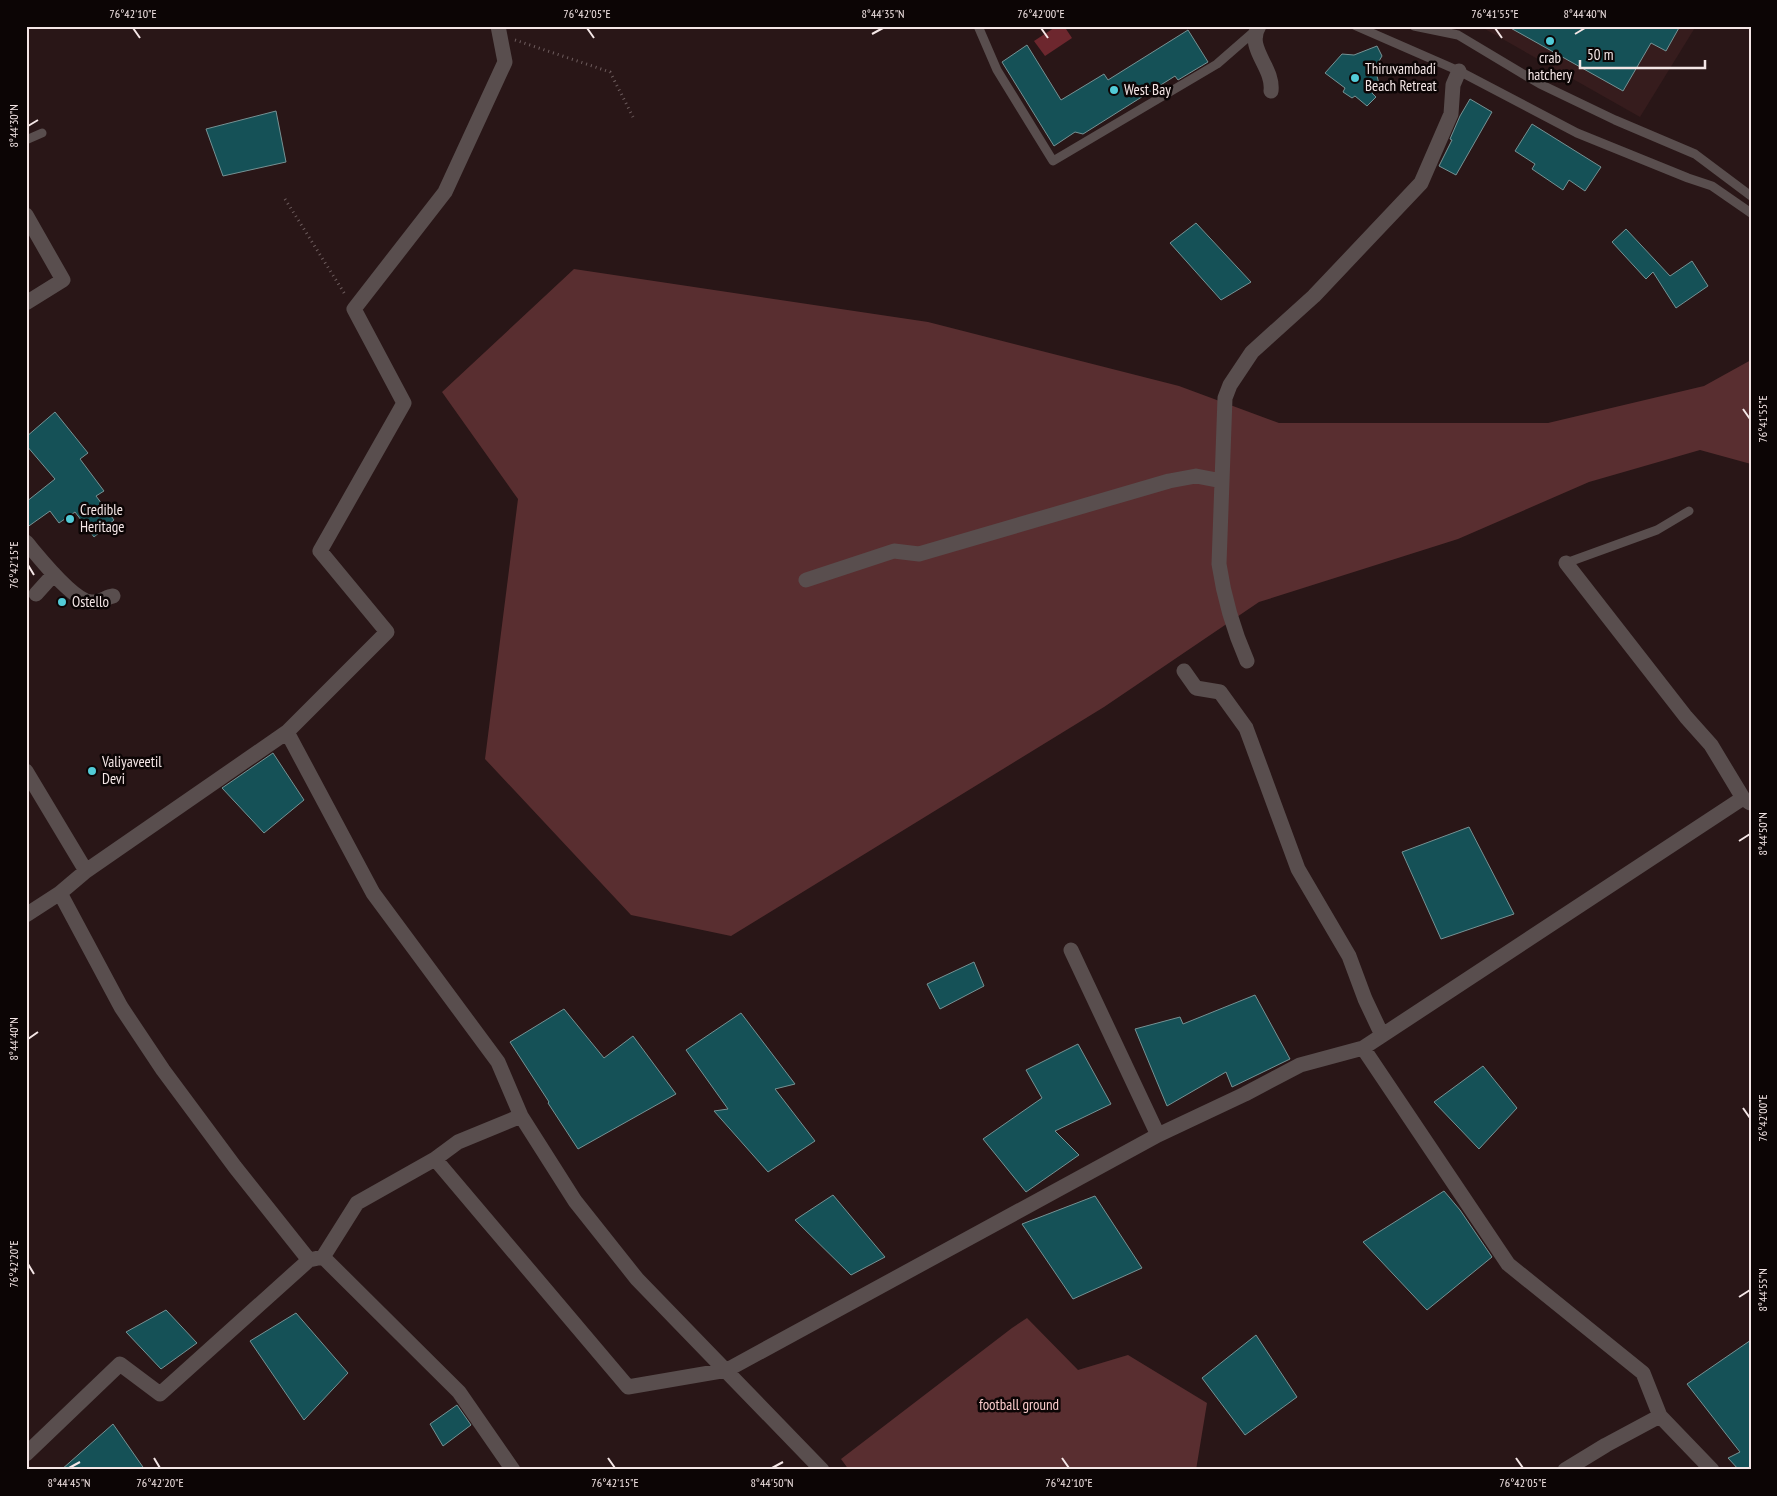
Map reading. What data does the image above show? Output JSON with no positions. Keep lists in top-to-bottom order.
{
  "parks": ["football ground"],
  "places": [
    "crab hatchery",
    "Thiruvambadi Beach Retreat",
    "West Bay",
    "Credible Heritage",
    "Ostello",
    "Valiyaveetil Devi"
  ],
  "scale_bar": "50 m",
  "coordinates": [
    "76°42'10\"E",
    "76°42'05\"E",
    "8°44'35\"N",
    "76°42'00\"E",
    "76°41'55\"E",
    "8°44'40\"N",
    "8°44'30\"N",
    "76°42'15\"E",
    "8°44'50\"N",
    "76°42'20\"E",
    "8°44'55\"N",
    "8°44'45\"N"
  ]
}
